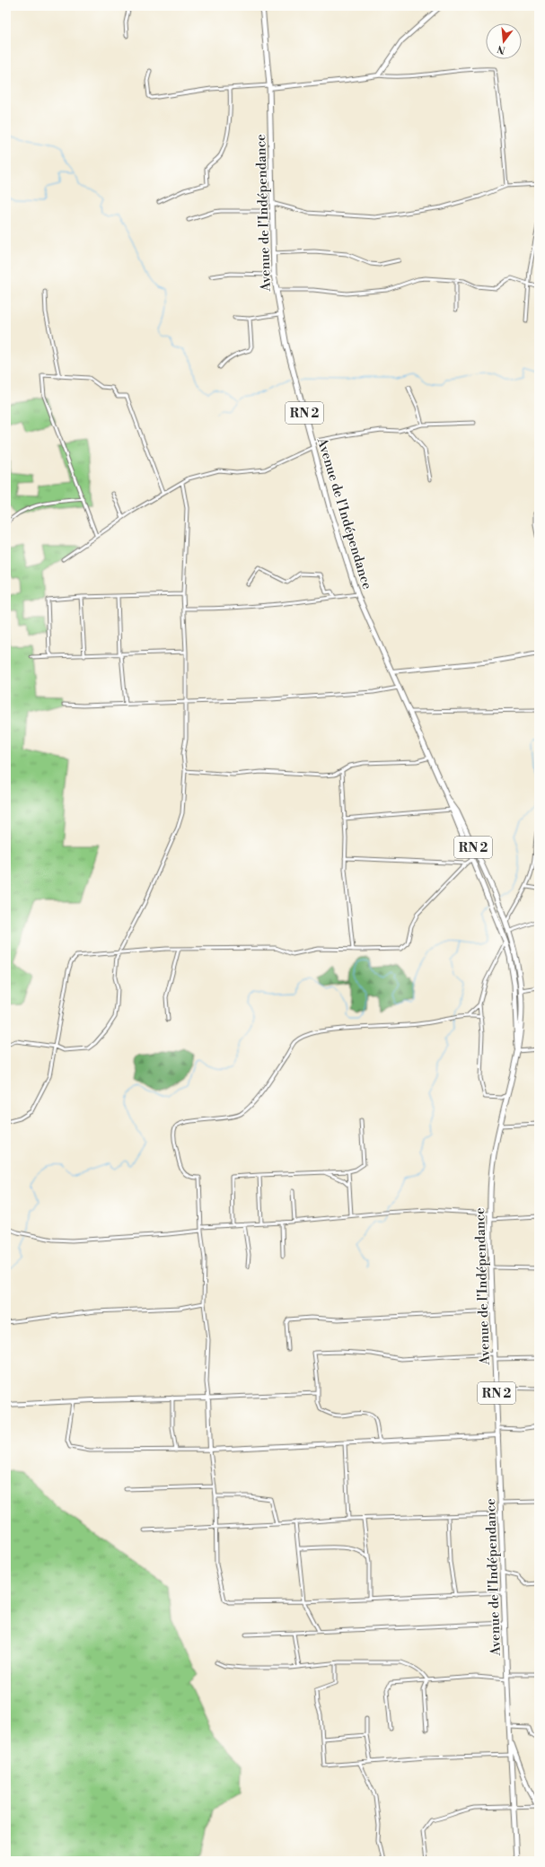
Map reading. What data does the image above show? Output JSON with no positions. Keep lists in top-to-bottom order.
{
  "streets": {
    "main road": ["Avenue de l'Indépendance", "RN 2"]
  },
  "crossings": [
    ["Avenue de l'Indépendance", "RN 2"]
  ],
  "north": "bottom"
}
